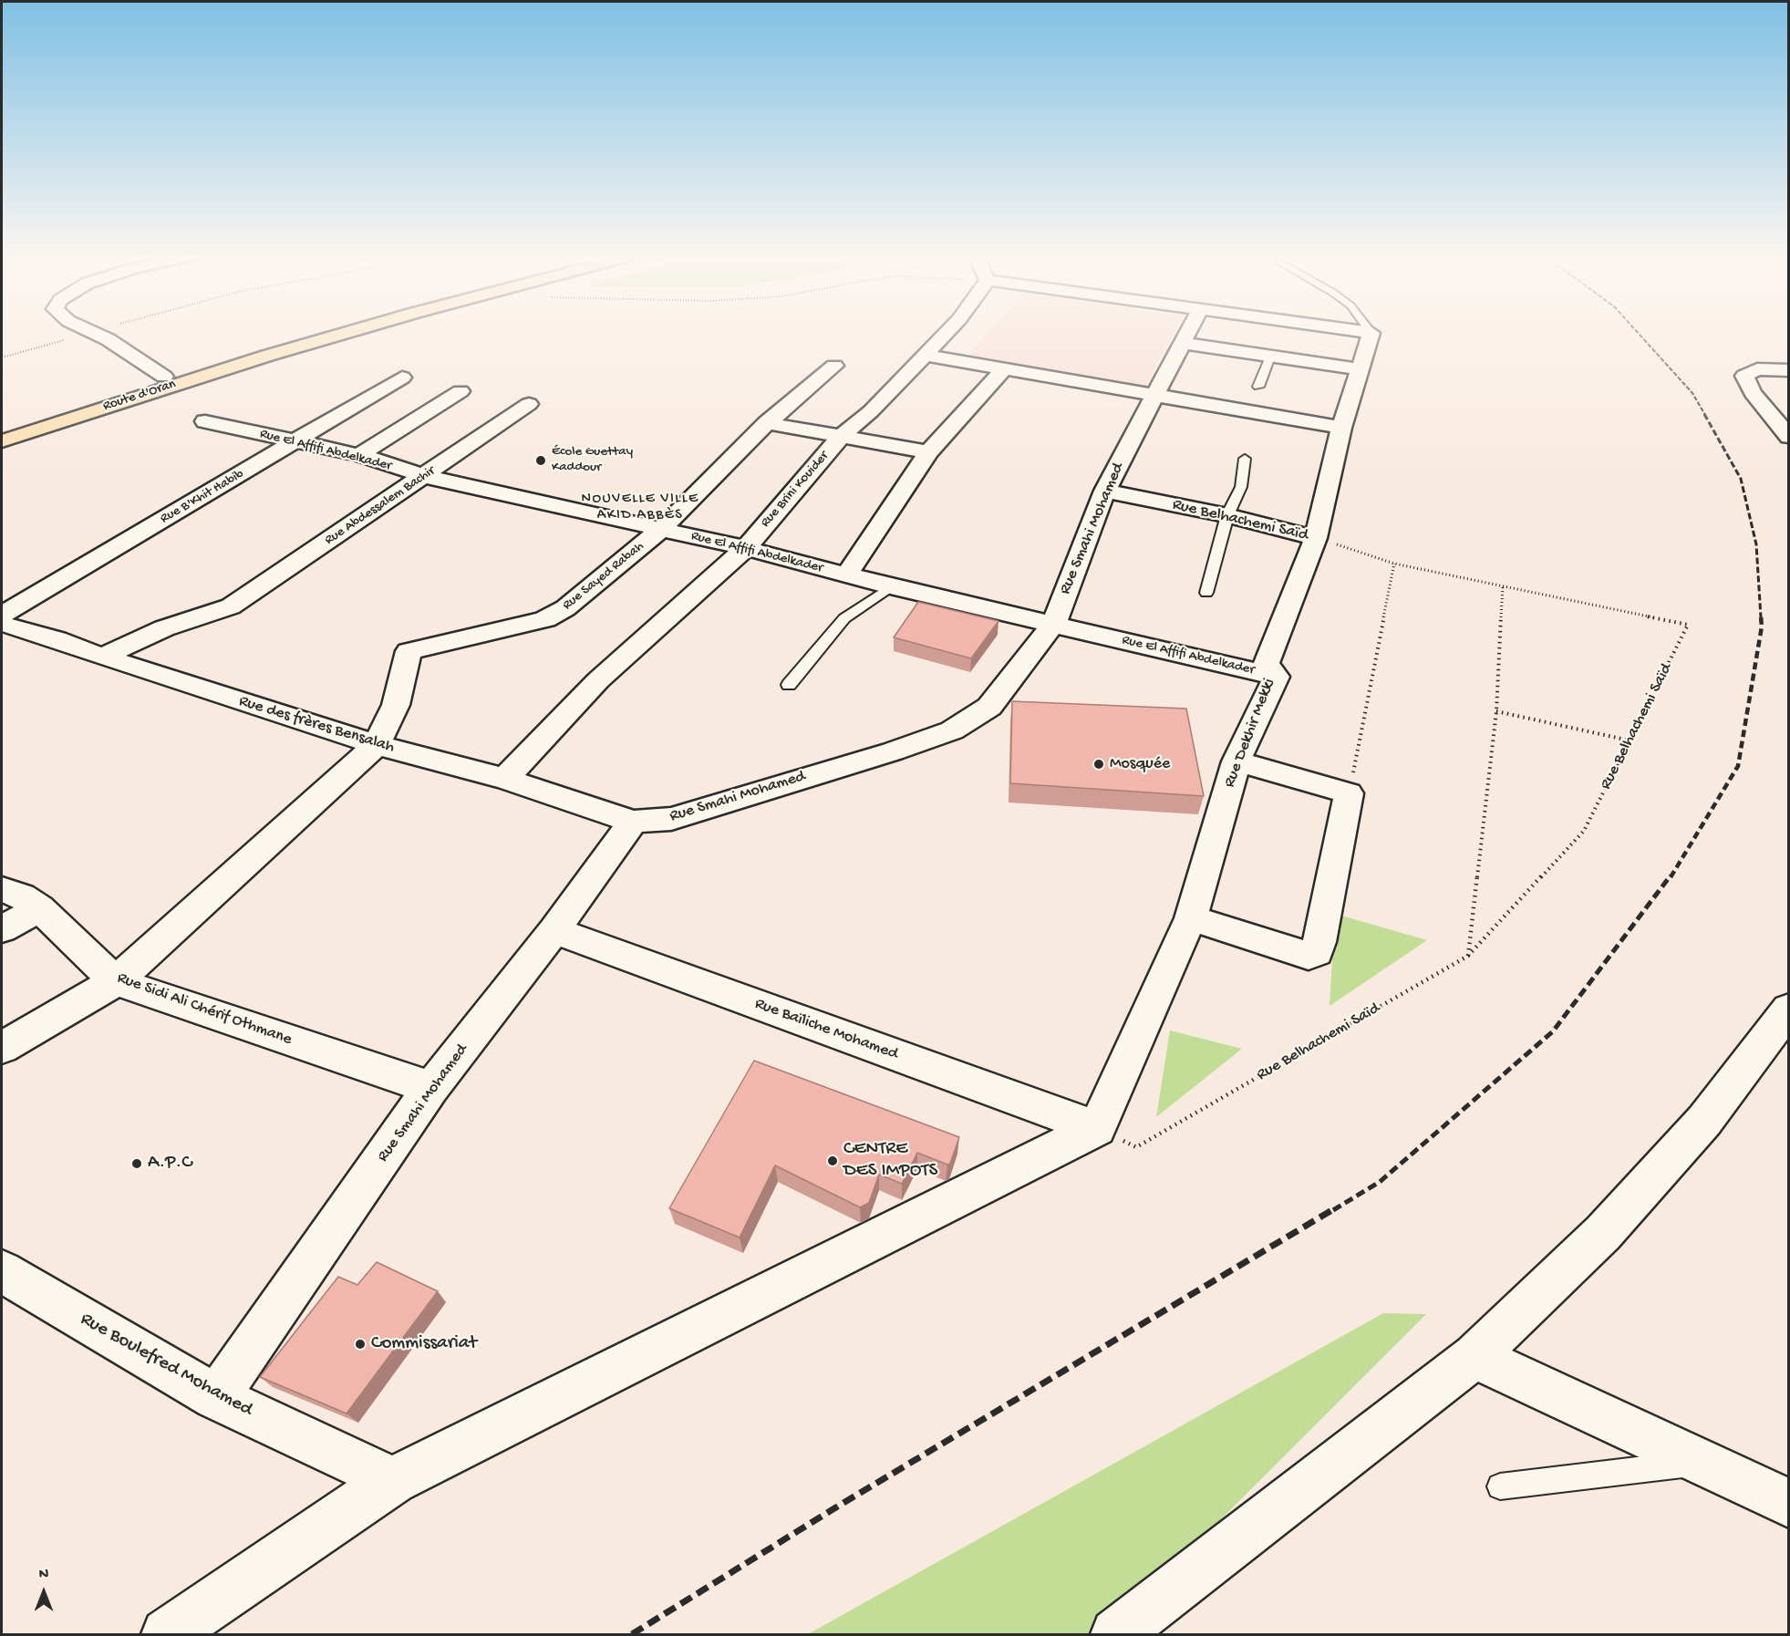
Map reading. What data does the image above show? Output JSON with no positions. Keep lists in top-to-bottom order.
{
  "streets": {
    "main road": ["Route d'Oran"],
    "street": [
      "Rue El Affifi Abdelkader",
      "Rue Brini Kouider",
      "Rue B'Khit Habib",
      "Rue Abdessalem Bachir",
      "Rue Belhachemi Saïd",
      "Rue Smahi Mohamed",
      "Rue Sayed Rabah",
      "Rue des frères Bensalah",
      "Rue Dekhir Mekki",
      "Rue Sidi Ali Chérif Othmane",
      "Rue Baïliche Mohamed",
      "Rue Boulefred Mohamed"
    ]
  },
  "crossings": [
    ["Rue El Affifi Abdelkader", "Rue Brini Kouider"],
    ["Rue El Affifi Abdelkader", "Rue B'Khit Habib"],
    ["Rue El Affifi Abdelkader", "Rue Abdessalem Bachir"],
    ["Rue El Affifi Abdelkader", "Rue Smahi Mohamed"],
    ["Rue El Affifi Abdelkader", "Rue Sayed Rabah"],
    ["Rue El Affifi Abdelkader", "Rue Dekhir Mekki"],
    ["Rue Brini Kouider", "Rue des frères Bensalah"],
    ["Rue Abdessalem Bachir", "Rue des frères Bensalah"],
    ["Rue Belhachemi Saïd", "Rue Smahi Mohamed"],
    ["Rue Belhachemi Saïd", "Rue Dekhir Mekki"],
    ["Rue Belhachemi Saïd", "Rue Baïliche Mohamed"],
    ["Rue Smahi Mohamed", "Rue des frères Bensalah"],
    ["Rue Smahi Mohamed", "Rue Sidi Ali Chérif Othmane"],
    ["Rue Smahi Mohamed", "Rue Baïliche Mohamed"],
    ["Rue Smahi Mohamed", "Rue Boulefred Mohamed"],
    ["Rue Sayed Rabah", "Rue des frères Bensalah"],
    ["Rue Dekhir Mekki", "Rue Baïliche Mohamed"]
  ],
  "districts": ["NOUVELLE VILLE AKID ABBÈS"],
  "places": [
    "École Guettay Kaddour",
    "Mosquée",
    "CENTRE DES IMPOTS",
    "A.P.C",
    "Commissariat"
  ],
  "north": "top"
}
